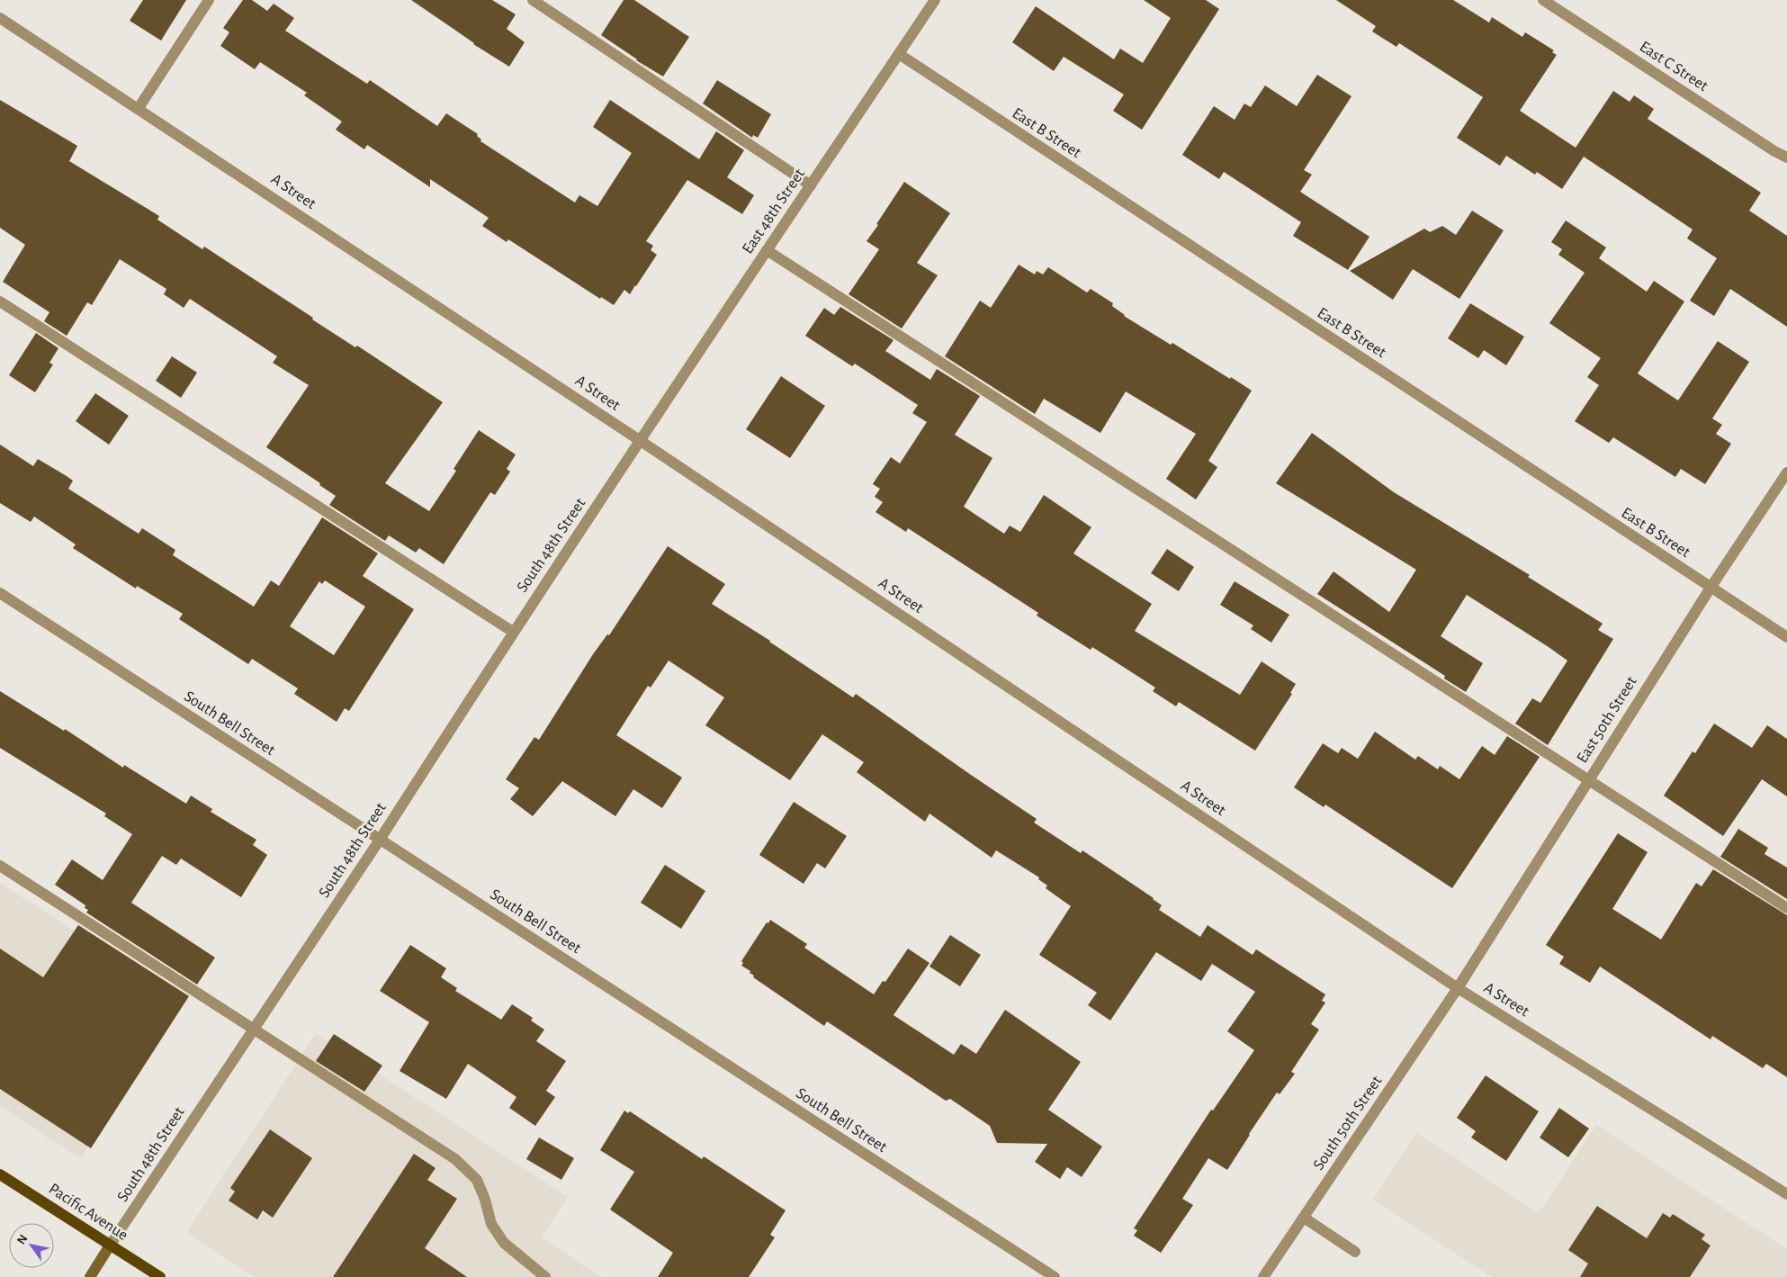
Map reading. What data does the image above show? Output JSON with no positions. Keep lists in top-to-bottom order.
{
  "streets": {
    "main road": ["South 48th Street", "Pacific Avenue"],
    "street": [
      "East C Street",
      "East B Street",
      "A Street",
      "East 48th Street",
      "East 50th Street",
      "South Bell Street",
      "South 50th Street"
    ]
  },
  "crossings": [
    ["East B Street", "East 48th Street"],
    ["East B Street", "East 50th Street"],
    ["A Street", "East 48th Street"],
    ["A Street", "South 48th Street"],
    ["A Street", "East 50th Street"],
    ["A Street", "South 50th Street"],
    ["East 48th Street", "South 48th Street"],
    ["South 48th Street", "South Bell Street"],
    ["South 48th Street", "Pacific Avenue"],
    ["East 50th Street", "South 50th Street"]
  ],
  "north": "top left"
}
